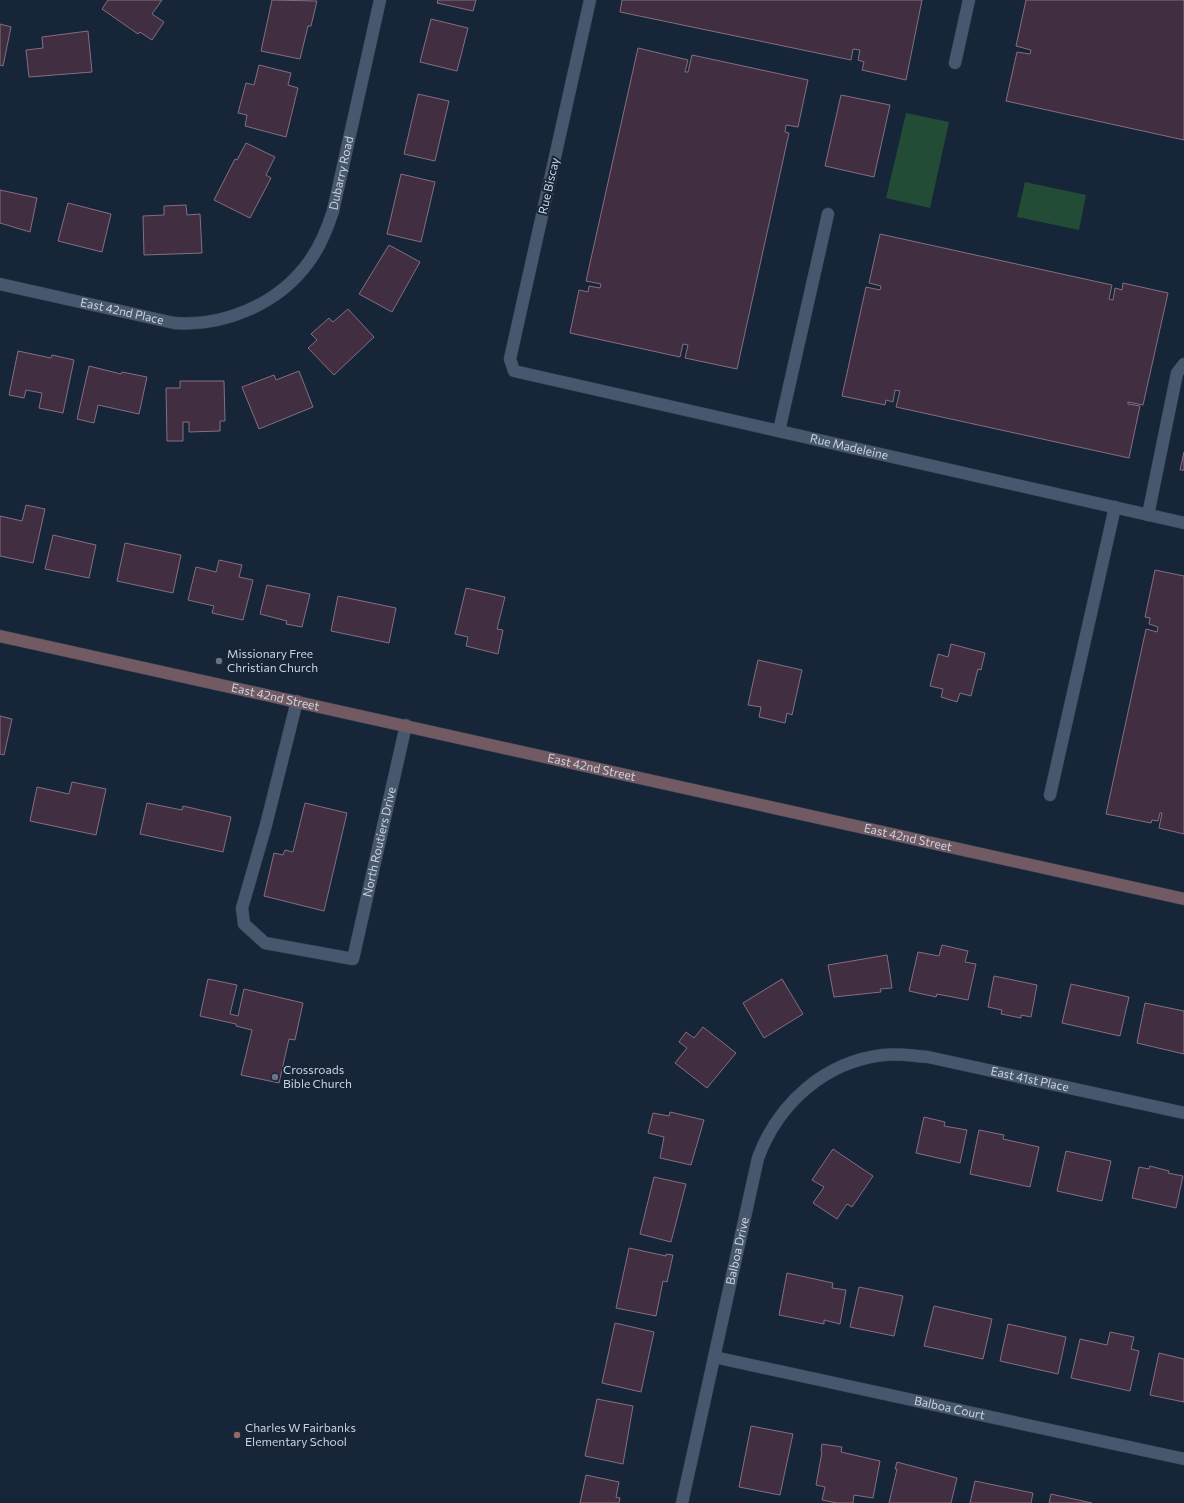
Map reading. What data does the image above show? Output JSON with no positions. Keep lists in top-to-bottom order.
{
  "streets": {
    "street": [
      "Dubarry Road",
      "Rue Biscay",
      "East 42nd Place",
      "Rue Madeleine",
      "East 42nd Street",
      "North Routiers Drive",
      "East 41st Place",
      "Balboa Drive",
      "Balboa Court"
    ]
  },
  "crossings": [
    ["Dubarry Road", "East 42nd Place"],
    ["Rue Biscay", "Rue Madeleine"],
    ["East 42nd Street", "North Routiers Drive"],
    ["East 41st Place", "Balboa Drive"],
    ["Balboa Drive", "Balboa Court"]
  ],
  "places": ["Missionary Free Christian Church", "Crossroads Bible Church", "Charles W Fairbanks Elementary School"]
}
